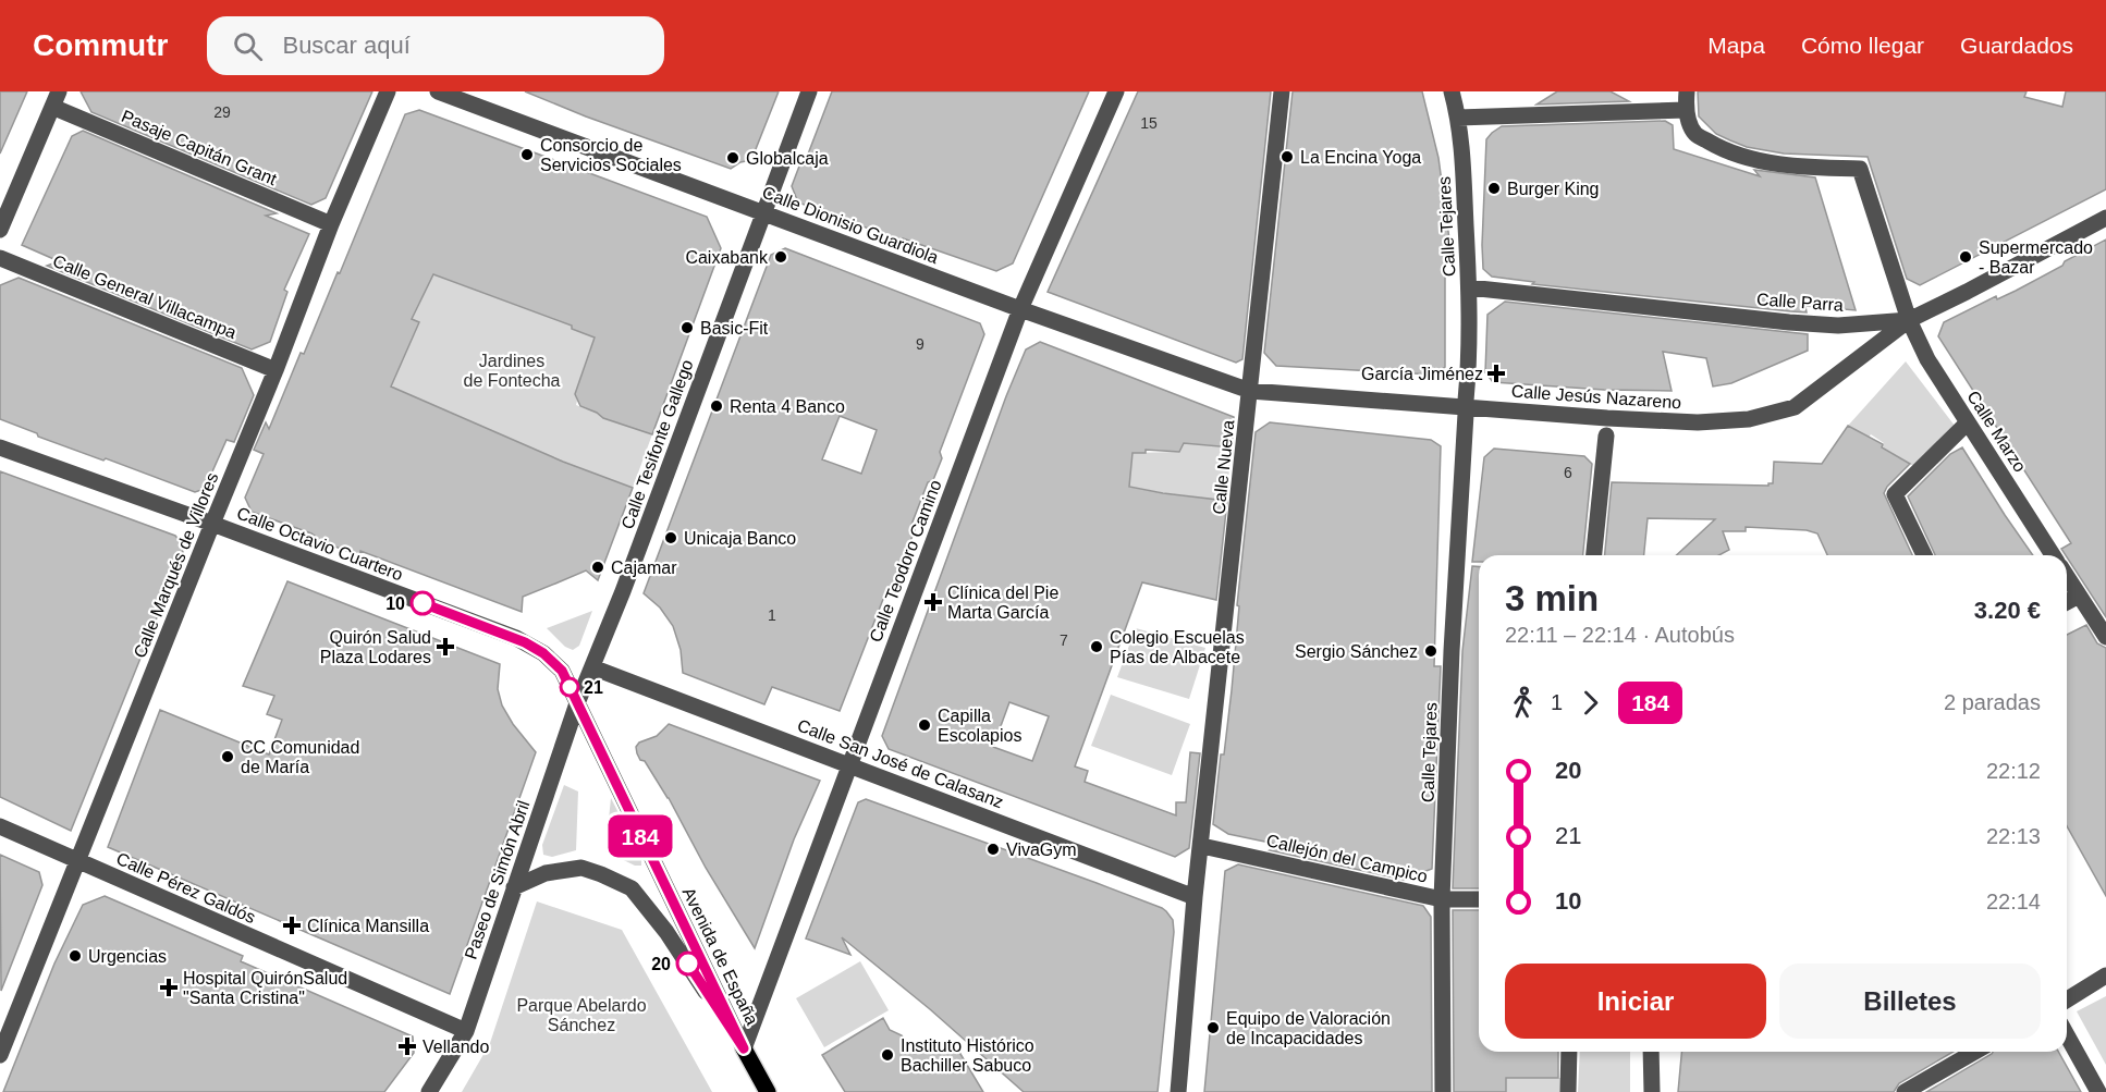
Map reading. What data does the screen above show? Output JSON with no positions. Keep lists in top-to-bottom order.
{
  "streets": {
    "main road": ["Avenida de España"],
    "street": [
      "Pasaje Capitán Grant",
      "Calle Dionisio Guardiola",
      "Calle Tejares",
      "Calle General Villacampa",
      "Calle Parra",
      "Calle Jesús Nazareno",
      "Calle Marzo",
      "Calle Tesifonte Gallego",
      "Calle Nueva",
      "Calle Octavio Cuartero",
      "Calle Teodoro Camino",
      "Calle Marqués de Villores",
      "Calle San José de Calasanz",
      "Callejón del Campico",
      "Paseo de Simón Abril",
      "Calle Pérez Galdós"
    ]
  },
  "crossings": [
    ["Pasaje Capitán Grant", "Calle Marqués de Villores"],
    ["Calle Dionisio Guardiola", "Calle Jesús Nazareno"],
    ["Calle Dionisio Guardiola", "Calle Tesifonte Gallego"],
    ["Calle Dionisio Guardiola", "Calle Nueva"],
    ["Calle Dionisio Guardiola", "Calle Teodoro Camino"],
    ["Calle Tejares", "Calle Parra"],
    ["Calle Tejares", "Callejón del Campico"],
    ["Calle General Villacampa", "Calle Marqués de Villores"],
    ["Calle Parra", "Calle Jesús Nazareno"],
    ["Calle Parra", "Calle Marzo"],
    ["Calle Jesús Nazareno", "Calle Marzo"],
    ["Calle Jesús Nazareno", "Calle Nueva"],
    ["Calle Tesifonte Gallego", "Calle San José de Calasanz"],
    ["Calle Tesifonte Gallego", "Paseo de Simón Abril"],
    ["Calle Nueva", "Calle San José de Calasanz"],
    ["Calle Nueva", "Callejón del Campico"],
    ["Calle Octavio Cuartero", "Calle Marqués de Villores"],
    ["Calle Octavio Cuartero", "Paseo de Simón Abril"],
    ["Calle Octavio Cuartero", "Avenida de España"],
    ["Calle Teodoro Camino", "Calle San José de Calasanz"],
    ["Calle Teodoro Camino", "Avenida de España"],
    ["Calle Marqués de Villores", "Calle Pérez Galdós"],
    ["Calle San José de Calasanz", "Paseo de Simón Abril"],
    ["Paseo de Simón Abril", "Calle Pérez Galdós"],
    ["Paseo de Simón Abril", "Avenida de España"]
  ],
  "parks": ["Jardines de Fontecha", "Parque Abelardo Sánchez"],
  "places": {
    "other": [
      "Consorcio de Servicios Sociales",
      "La Encina Yoga",
      "Globalcaja",
      "Burger King",
      "Caixabank",
      "Supermercado - Bazar",
      "Basic-Fit",
      "Renta 4 Banco",
      "Unicaja Banco",
      "Cajamar",
      "10",
      "Colegio Escuelas Pías de Albacete",
      "Sergio Sánchez",
      "21",
      "Capilla Escolapios",
      "CC Comunidad de María",
      "VivaGym",
      "Urgencias",
      "20",
      "Equipo de Valoración de Incapacidades",
      "Instituto Histórico Bachiller Sabuco"
    ],
    "health": [
      "García Jiménez",
      "Clínica del Pie Marta García",
      "Quirón Salud Plaza Lodares",
      "Clínica Mansilla",
      "Hospital QuirónSalud \"Santa Cristina\"",
      "Vellando"
    ]
  },
  "lines": ["bus line 184"],
  "house_numbers": [
    "29",
    "15",
    "9",
    "6",
    "1",
    "7"
  ],
  "page": {
    "header": "Commutr",
    "search": "Buscar aquí",
    "nav": ["Mapa", "Cómo llegar", "Guardados"],
    "on_map": "184",
    "heading": ["3 min", "22:11 – 22:14 · Autobús", "3.20 €"],
    "legs": ["1", "184", "2 paradas"],
    "list": [
      {
        "name": "20",
        "value": "22:12"
      },
      {
        "name": "21",
        "value": "22:13"
      },
      {
        "name": "10",
        "value": "22:14"
      }
    ],
    "buttons": ["Iniciar", "Billetes"]
  }
}
